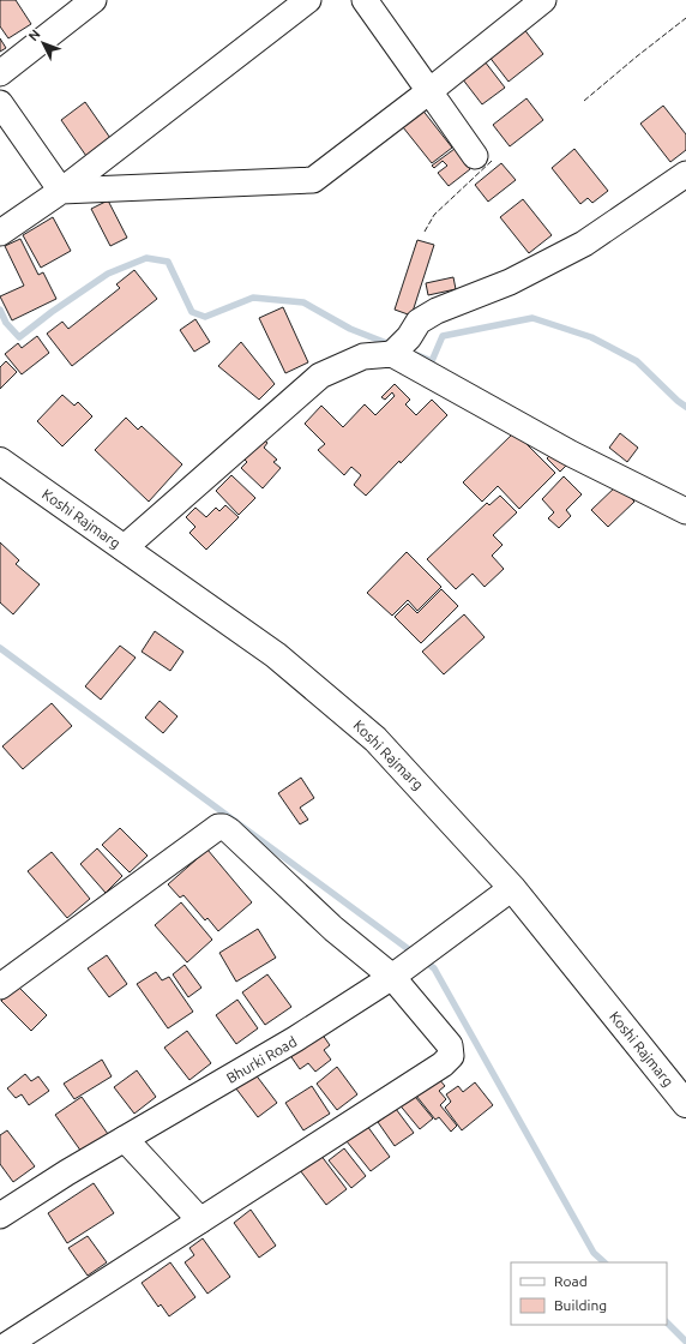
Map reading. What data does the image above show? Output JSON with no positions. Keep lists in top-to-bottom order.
{
  "streets": {
    "main road": ["Koshi Rajmarg"],
    "street": ["Bhurki Road"]
  },
  "crossings": [
    ["Koshi Rajmarg", "Bhurki Road"]
  ],
  "legend": ["Road", "Building"],
  "north": "top left"
}
